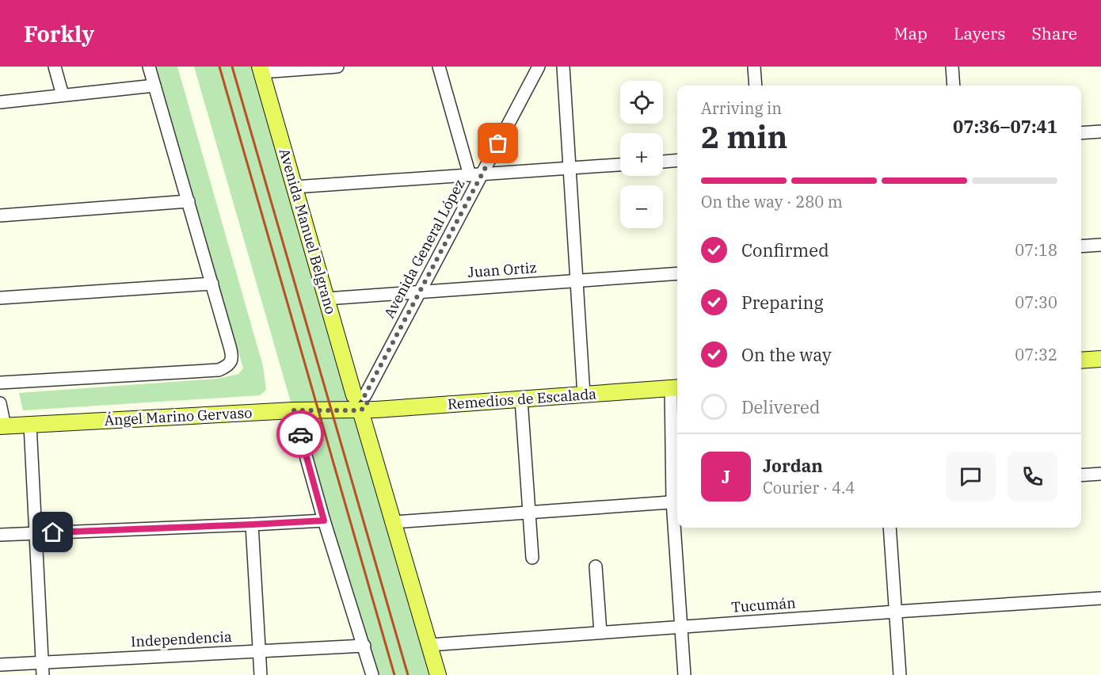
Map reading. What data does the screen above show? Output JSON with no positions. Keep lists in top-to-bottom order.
{
  "streets": {
    "main road": ["Avenida Manuel Belgrano", "Remedios de Escalada", "Ángel Marino Gervaso"],
    "street": [
      "Avenida General López",
      "Juan Ortiz",
      "Tucumán",
      "Independencia"
    ]
  },
  "crossings": [
    ["Avenida Manuel Belgrano", "Avenida General López"],
    ["Avenida Manuel Belgrano", "Juan Ortiz"],
    ["Avenida Manuel Belgrano", "Remedios de Escalada"],
    ["Avenida Manuel Belgrano", "Ángel Marino Gervaso"],
    ["Avenida Manuel Belgrano", "Tucumán"],
    ["Avenida General López", "Juan Ortiz"],
    ["Avenida General López", "Remedios de Escalada"],
    ["Avenida General López", "Ángel Marino Gervaso"],
    ["Remedios de Escalada", "Ángel Marino Gervaso"]
  ],
  "page": {
    "header": "Forkly",
    "nav": ["Map", "Layers", "Share"],
    "map_buttons": ["+", "−"],
    "heading": ["2 min", "Arriving in", "07:36–07:41"],
    "panel": ["Jordan", "Courier · 4.4"],
    "bar": "On the way · 280 m",
    "list": [
      ["Confirmed", "07:18"],
      ["Preparing", "07:30"],
      ["On the way", "07:32"],
      "Delivered"
    ],
    "round": "J"
  }
}
